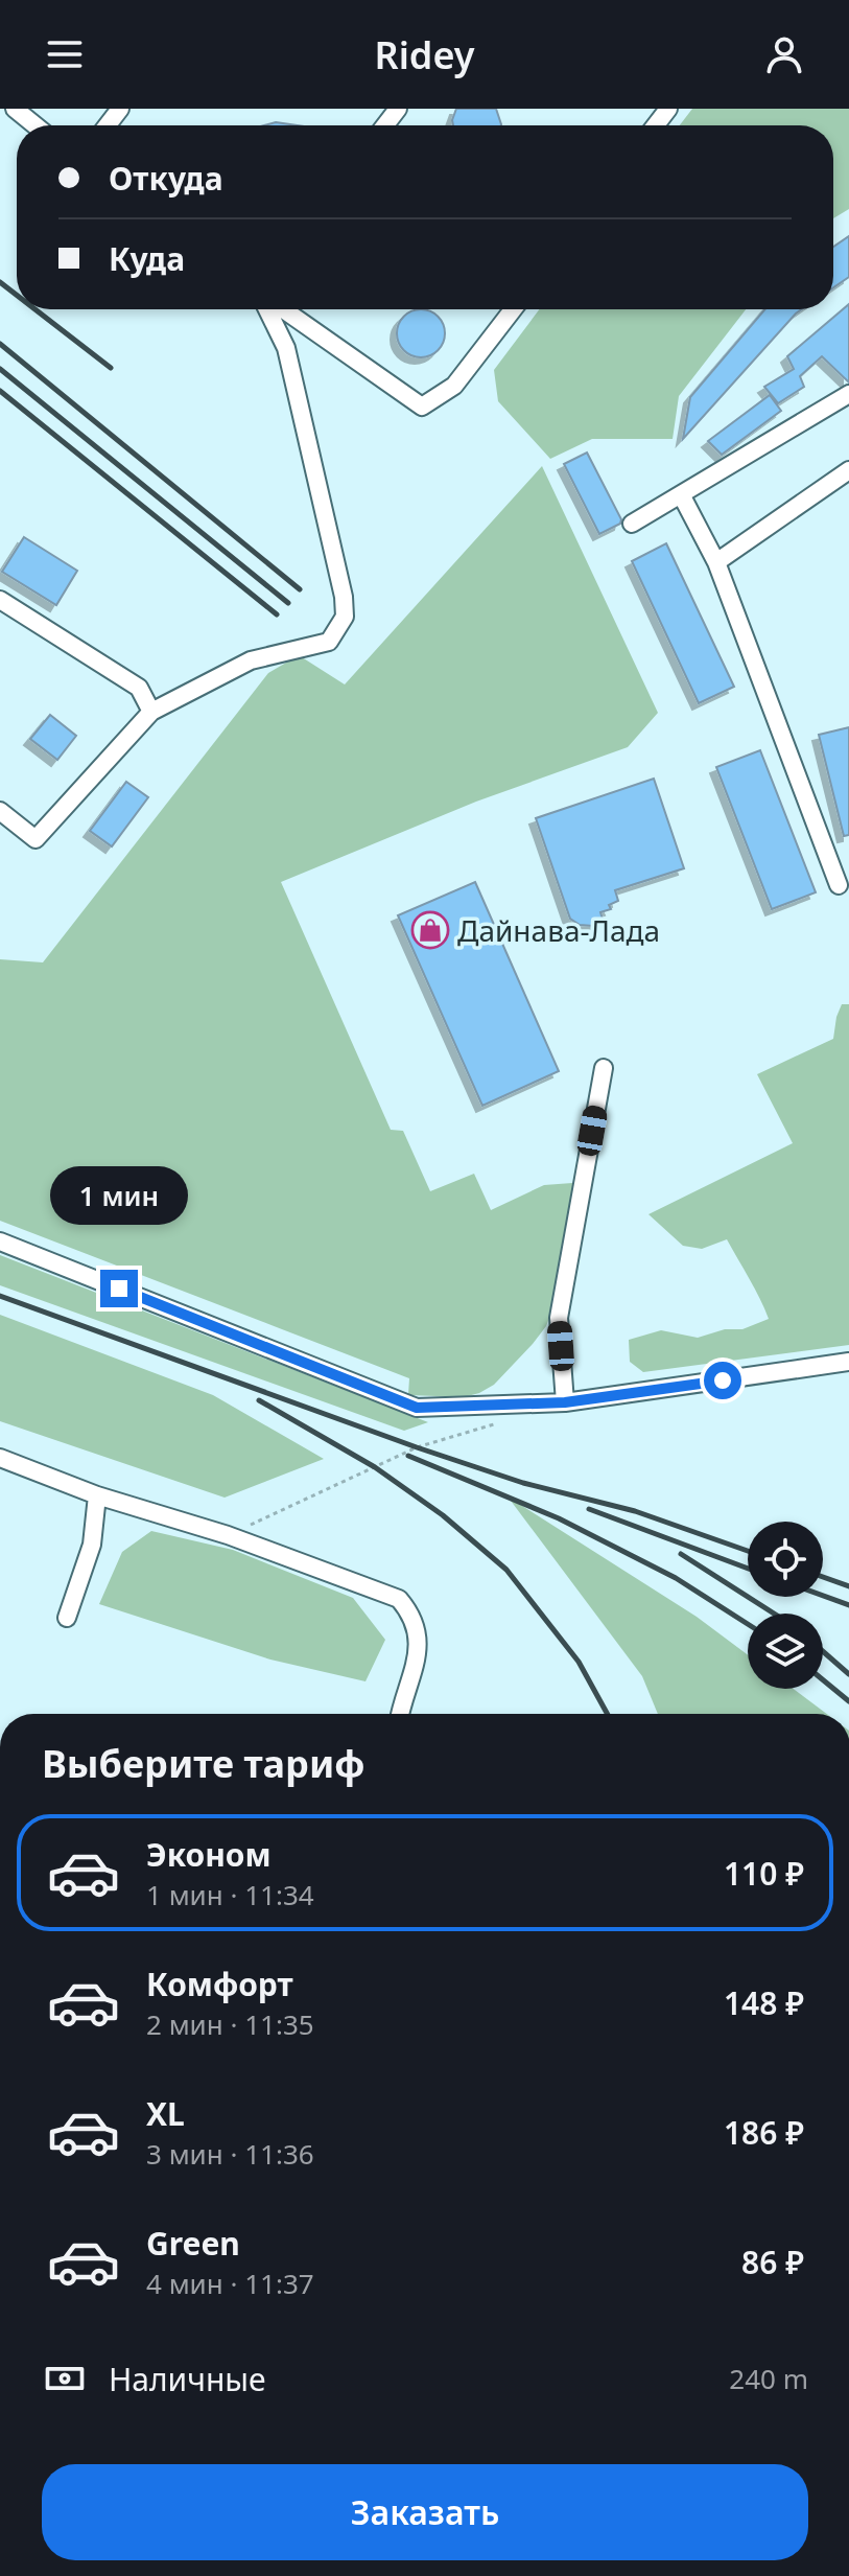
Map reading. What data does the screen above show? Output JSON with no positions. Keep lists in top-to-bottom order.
{
  "places": {
    "shop": ["Дайнава-Лада"]
  },
  "page": {
    "header": "Ridey",
    "banner": ["Откуда", "Куда"],
    "bubble": "1 мин",
    "heading": "Выберите тариф",
    "list": [
      {
        "name": "Эконом",
        "note": "1 мин · 11:34",
        "value": "110 ₽"
      },
      {
        "name": "Комфорт",
        "note": "2 мин · 11:35",
        "value": "148 ₽"
      },
      {
        "name": "XL",
        "note": "3 мин · 11:36",
        "value": "186 ₽"
      },
      {
        "name": "Green",
        "note": "4 мин · 11:37",
        "value": "86 ₽"
      }
    ],
    "pay": ["Наличные", "240 m"],
    "buttons": "Заказать"
  }
}
